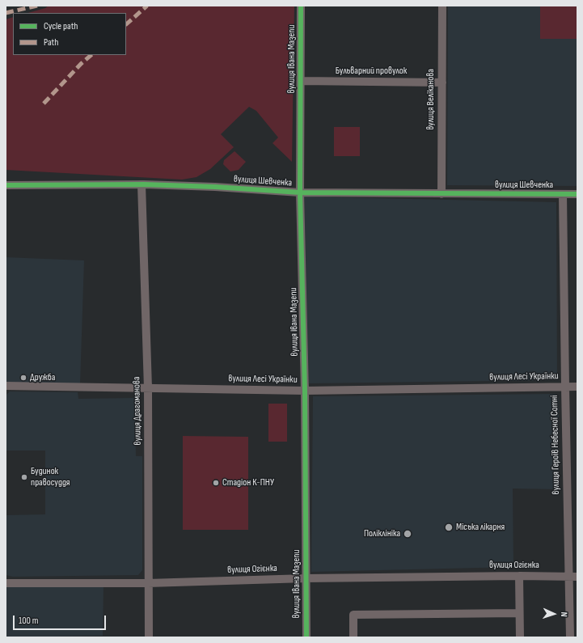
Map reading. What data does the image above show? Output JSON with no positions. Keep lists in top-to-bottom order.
{
  "streets": {
    "street": [
      "вулиця Івана Мазепи",
      "Бульварний провулок",
      "вулиця Веліканова",
      "вулиця Шевченка",
      "вулиця Лесі Українки",
      "вулиця Драгоманова",
      "вулиця Героїв Небесної Сотні",
      "вулиця Огієнка"
    ]
  },
  "crossings": [
    ["вулиця Івана Мазепи", "Бульварний провулок"],
    ["вулиця Івана Мазепи", "вулиця Шевченка"],
    ["вулиця Івана Мазепи", "вулиця Лесі Українки"],
    ["вулиця Івана Мазепи", "вулиця Огієнка"],
    ["Бульварний провулок", "вулиця Веліканова"],
    ["вулиця Веліканова", "вулиця Шевченка"],
    ["вулиця Шевченка", "вулиця Драгоманова"],
    ["вулиця Шевченка", "вулиця Героїв Небесної Сотні"],
    ["вулиця Лесі Українки", "вулиця Драгоманова"],
    ["вулиця Лесі Українки", "вулиця Героїв Небесної Сотні"],
    ["вулиця Драгоманова", "вулиця Огієнка"],
    ["вулиця Героїв Небесної Сотні", "вулиця Огієнка"]
  ],
  "places": [
    "Дружба",
    "Будинок правосуддя",
    "Стадіон К-ПНУ",
    "Міська лікарня",
    "Поліклініка"
  ],
  "legend": ["Cycle path", "Path"],
  "scale_bar": "100 m",
  "north": "right"
}
